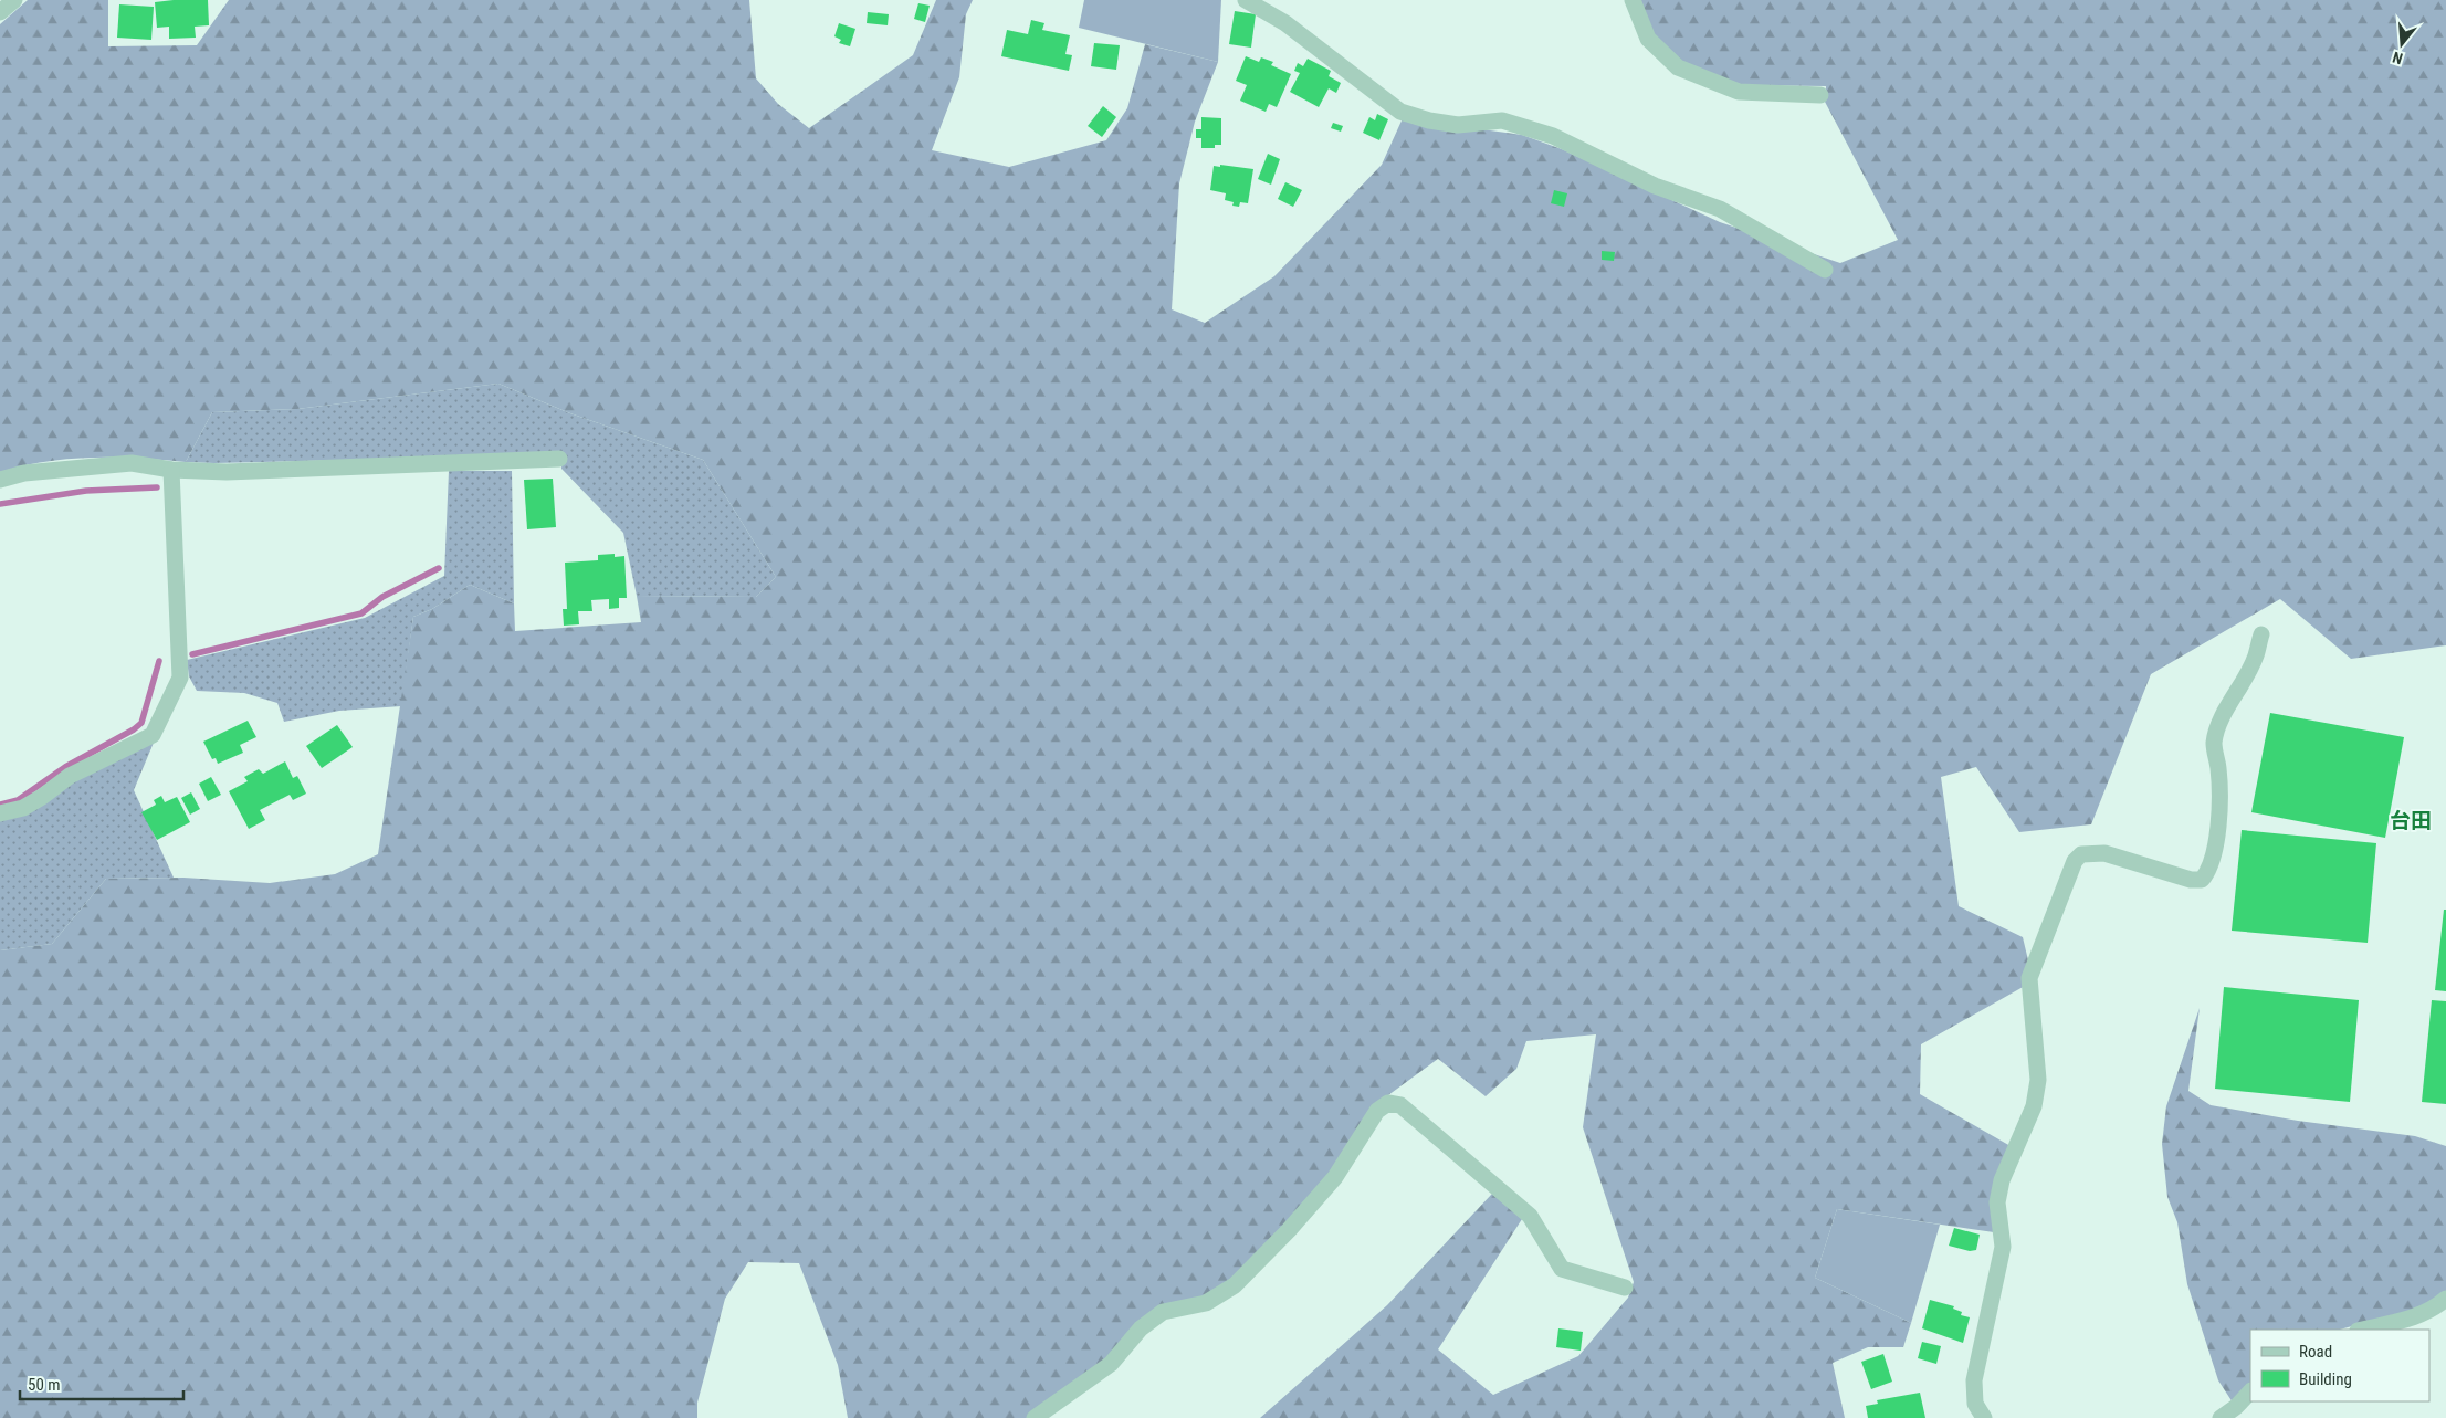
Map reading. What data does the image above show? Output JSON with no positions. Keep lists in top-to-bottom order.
{
  "districts": ["台田"],
  "legend": ["Road", "Building"],
  "scale_bar": "50 m",
  "north": "bottom"
}
